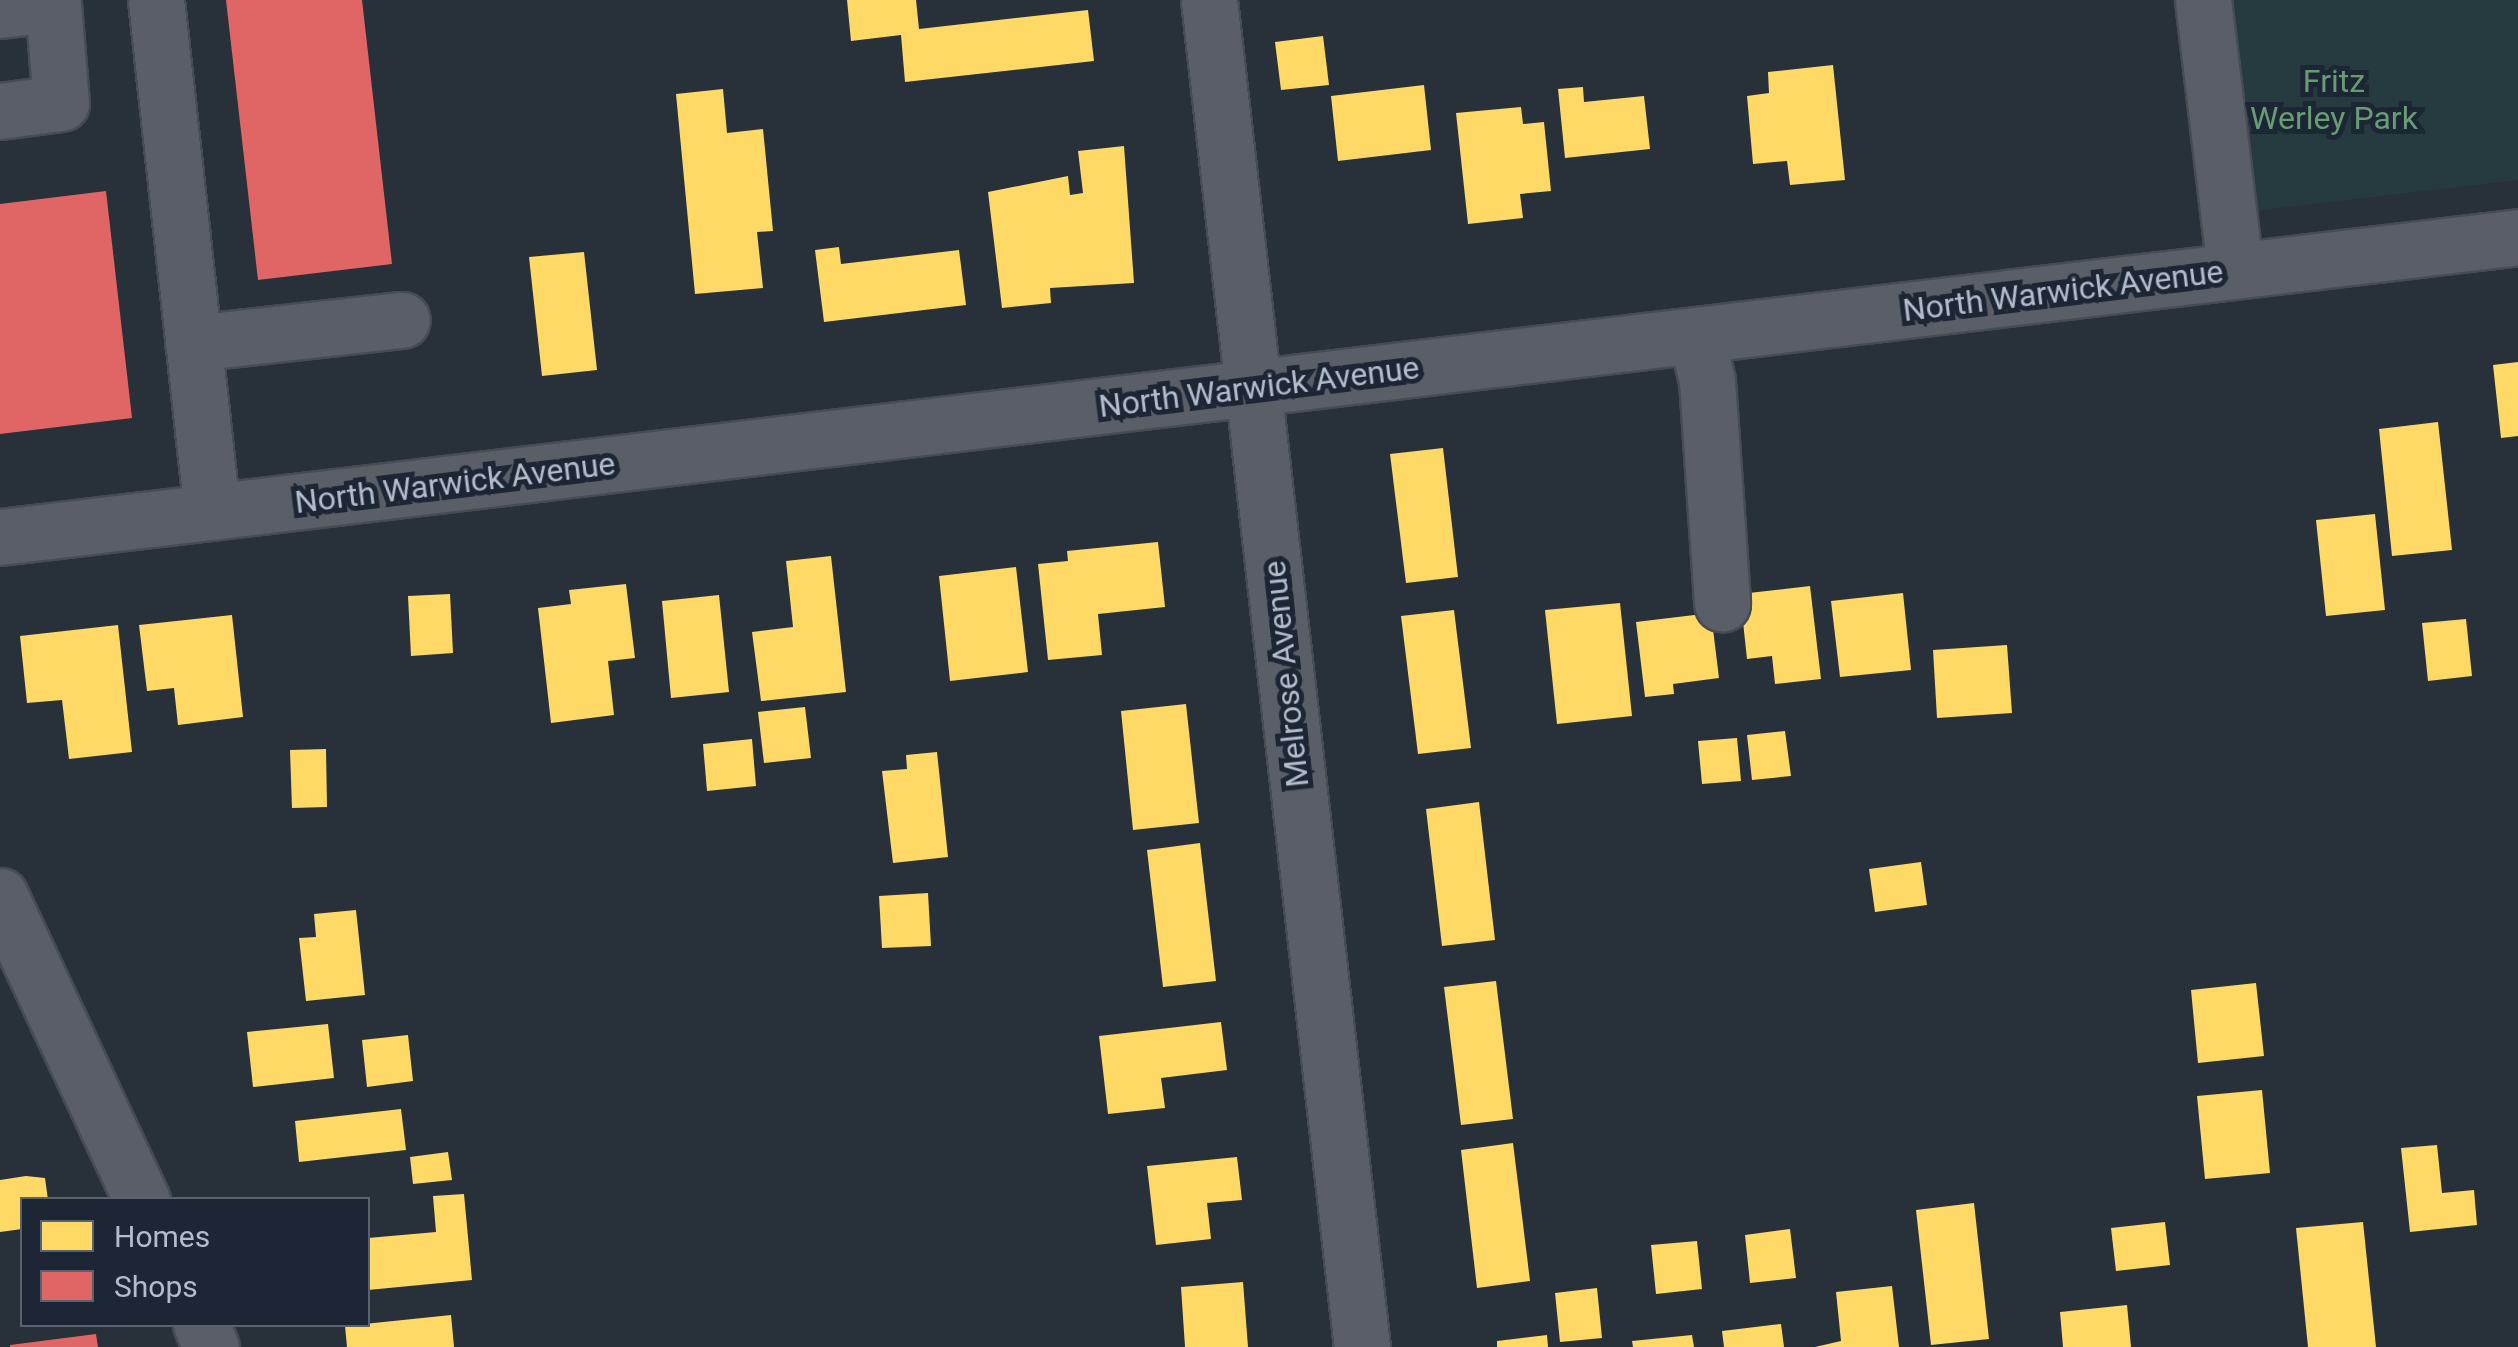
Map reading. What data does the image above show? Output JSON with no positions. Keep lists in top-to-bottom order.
{
  "streets": {
    "street": ["North Warwick Avenue", "Melrose Avenue"]
  },
  "crossings": [
    ["North Warwick Avenue", "Melrose Avenue"]
  ],
  "parks": ["Fritz Werley Park"],
  "legend": ["Homes", "Shops"]
}
